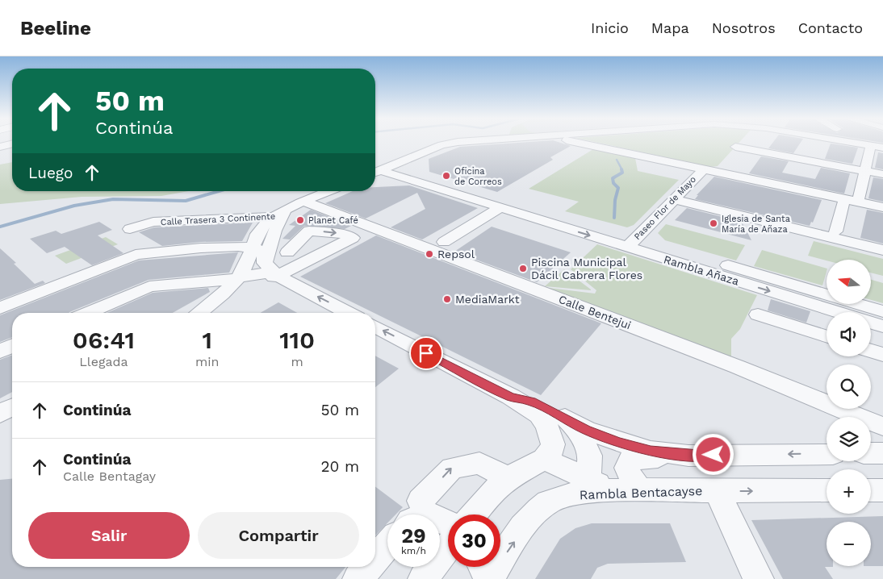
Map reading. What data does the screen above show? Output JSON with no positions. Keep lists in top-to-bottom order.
{
  "streets": {
    "street": [
      "Paseo Flor de Mayo",
      "Calle Trasera 3 Continente",
      "Rambla Añaza",
      "Calle Bentejui",
      "Rambla Bentacayse"
    ]
  },
  "crossings": [
    ["Paseo Flor de Mayo", "Rambla Añaza"]
  ],
  "places": [
    "Oficina de Correos",
    "Planet Café",
    "Iglesia de Santa María de Añaza",
    "Repsol",
    "Piscina Municipal Dácil Cabrera Flores",
    "MediaMarkt"
  ],
  "north": "left",
  "page": {
    "header": "Beeline",
    "nav": [
      "Inicio",
      "Mapa",
      "Nosotros",
      "Contacto"
    ],
    "turn": ["50 m", "Continúa"],
    "then": "Luego",
    "map_buttons": ["+", "−"],
    "eta": [
      "06:41",
      "Llegada",
      "1",
      "min",
      "110",
      "m"
    ],
    "list": [
      {
        "name": "Continúa",
        "value": "50 m"
      },
      {
        "name": "Continúa",
        "note": "Calle Bentagay",
        "value": "20 m"
      }
    ],
    "buttons": ["Salir", "Compartir"],
    "speed": "29 km/h",
    "limit": "30"
  }
}
